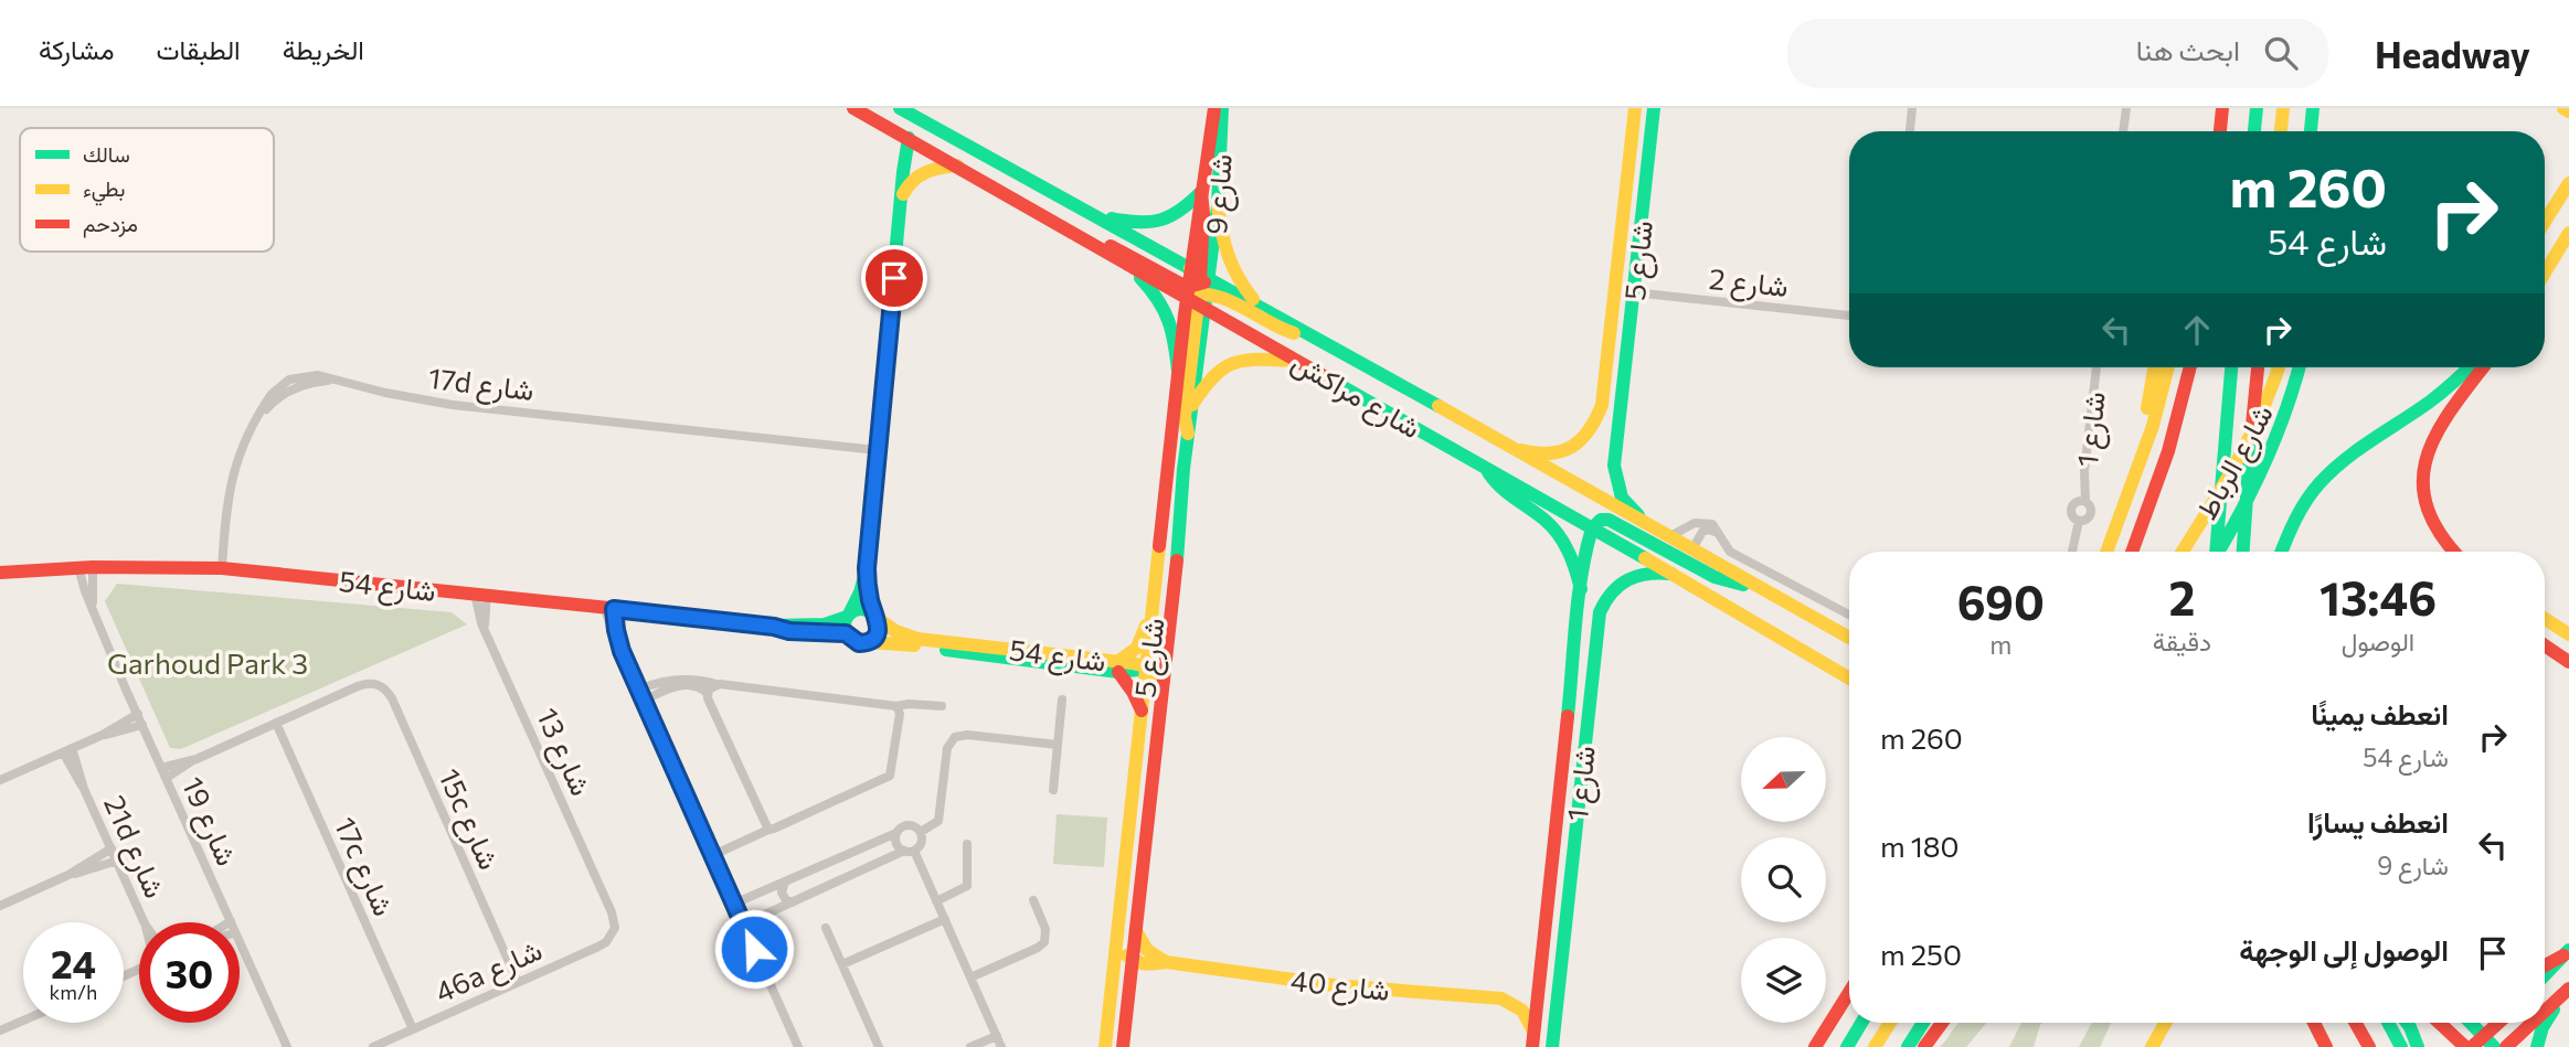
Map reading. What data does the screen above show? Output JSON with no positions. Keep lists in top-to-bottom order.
{
  "streets": {
    "main road": [
      "شارع 9",
      "شارع 5",
      "شارع مراكش",
      "شارع 1",
      "شارع الرباط",
      "شارع 54",
      "شارع 40"
    ],
    "street": [
      "شارع 2",
      "17d شارع",
      "شارع 13",
      "15c شارع",
      "شارع 19",
      "21d شارع",
      "17c شارع",
      "46a شارع"
    ]
  },
  "crossings": [
    ["شارع 9", "شارع 5"],
    ["شارع 9", "شارع مراكش"],
    ["شارع 5", "شارع 2"],
    ["شارع 5", "شارع مراكش"],
    ["شارع 5", "شارع 54"],
    ["شارع 5", "شارع 40"],
    ["17d شارع", "شارع 54"],
    ["شارع مراكش", "شارع 1"],
    ["شارع 1", "شارع 40"],
    ["شارع 54", "شارع 13"],
    ["شارع 54", "شارع 19"],
    ["شارع 13", "46a شارع"],
    ["15c شارع", "17c شارع"],
    ["15c شارع", "46a شارع"],
    ["17c شارع", "46a شارع"]
  ],
  "parks": ["Garhoud Park 3"],
  "legend": ["سالك", "بطيء", "مزدحم"],
  "north": "left",
  "page": {
    "header": "Headway",
    "search": "ابحث هنا",
    "nav": ["الخريطة", "الطبقات", "مشاركة"],
    "turn": ["260 m", "شارع 54"],
    "eta": [
      "13:46",
      "الوصول",
      "2",
      "دقيقة",
      "690",
      "m"
    ],
    "list": [
      {
        "name": "انعطف يمينًا",
        "note": "شارع 54",
        "value": "260 m"
      },
      {
        "name": "انعطف يسارًا",
        "note": "شارع 9",
        "value": "180 m"
      },
      {
        "name": "الوصول إلى الوجهة",
        "value": "250 m"
      }
    ],
    "speed": "24 km/h",
    "limit": "30"
  }
}
